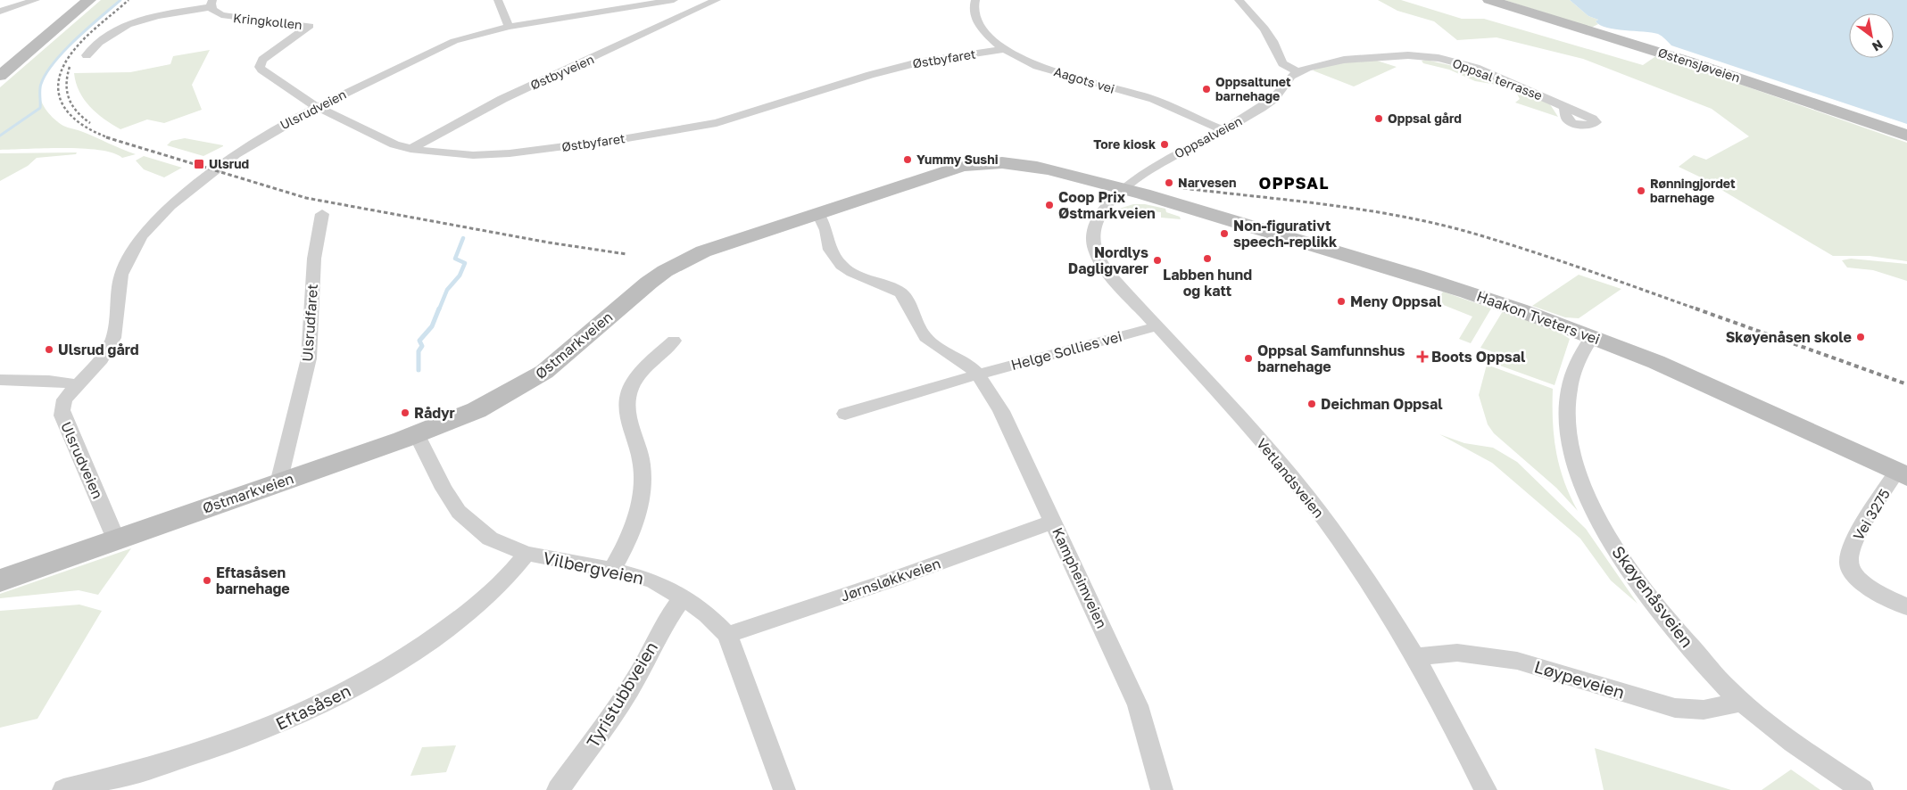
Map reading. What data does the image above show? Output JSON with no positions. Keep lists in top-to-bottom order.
{
  "streets": {
    "street": [
      "Kringkollen",
      "Østbyfaret",
      "Østensjøveien",
      "Østbyveien",
      "Oppsal terrasse",
      "Aagots vei",
      "Ulsrudveien",
      "Oppsalveien",
      "Haakon Tveters vei",
      "Ulsrudfaret",
      "Østmarkveien",
      "Helge Sollies vei",
      "Vetlandsveien",
      "Vei 3275",
      "Vilbergveien",
      "Kampheimveien",
      "Jørnsløkkveien",
      "Skøyenåsveien",
      "Løypeveien",
      "Tyristubbveien",
      "Eftasåsen"
    ]
  },
  "crossings": [
    ["Kringkollen", "Østbyfaret"],
    ["Østbyfaret", "Østbyveien"],
    ["Østbyfaret", "Aagots vei"],
    ["Østbyfaret", "Ulsrudveien"],
    ["Oppsal terrasse", "Oppsalveien"],
    ["Aagots vei", "Oppsalveien"],
    ["Ulsrudveien", "Østmarkveien"],
    ["Oppsalveien", "Haakon Tveters vei"],
    ["Oppsalveien", "Østmarkveien"],
    ["Oppsalveien", "Vetlandsveien"],
    ["Haakon Tveters vei", "Østmarkveien"],
    ["Haakon Tveters vei", "Vetlandsveien"],
    ["Haakon Tveters vei", "Vei 3275"],
    ["Haakon Tveters vei", "Skøyenåsveien"],
    ["Ulsrudfaret", "Østmarkveien"],
    ["Østmarkveien", "Vetlandsveien"],
    ["Østmarkveien", "Vilbergveien"],
    ["Østmarkveien", "Kampheimveien"],
    ["Helge Sollies vei", "Vetlandsveien"],
    ["Helge Sollies vei", "Kampheimveien"],
    ["Vetlandsveien", "Løypeveien"],
    ["Vilbergveien", "Jørnsløkkveien"],
    ["Vilbergveien", "Tyristubbveien"],
    ["Vilbergveien", "Eftasåsen"],
    ["Kampheimveien", "Jørnsløkkveien"],
    ["Skøyenåsveien", "Løypeveien"]
  ],
  "districts": ["OPPSAL"],
  "places": {
    "other": [
      "Oppsaltunet barnehage",
      "Oppsal gård",
      "Tore kiosk",
      "Yummy Sushi",
      "Narvesen",
      "Rønningjordet barnehage",
      "Coop Prix Østmarkveien",
      "Non-figurativt speech-replikk",
      "Labben hund og katt",
      "Nordlys Dagligvarer",
      "Meny Oppsal",
      "Skøyenåsen skole",
      "Ulsrud gård",
      "Oppsal Samfunnshus barnehage",
      "Deichman Oppsal",
      "Rådyr",
      "Eftasåsen barnehage"
    ],
    "transit": ["Ulsrud"],
    "health": ["Boots Oppsal"]
  },
  "north": "bottom right"
}
